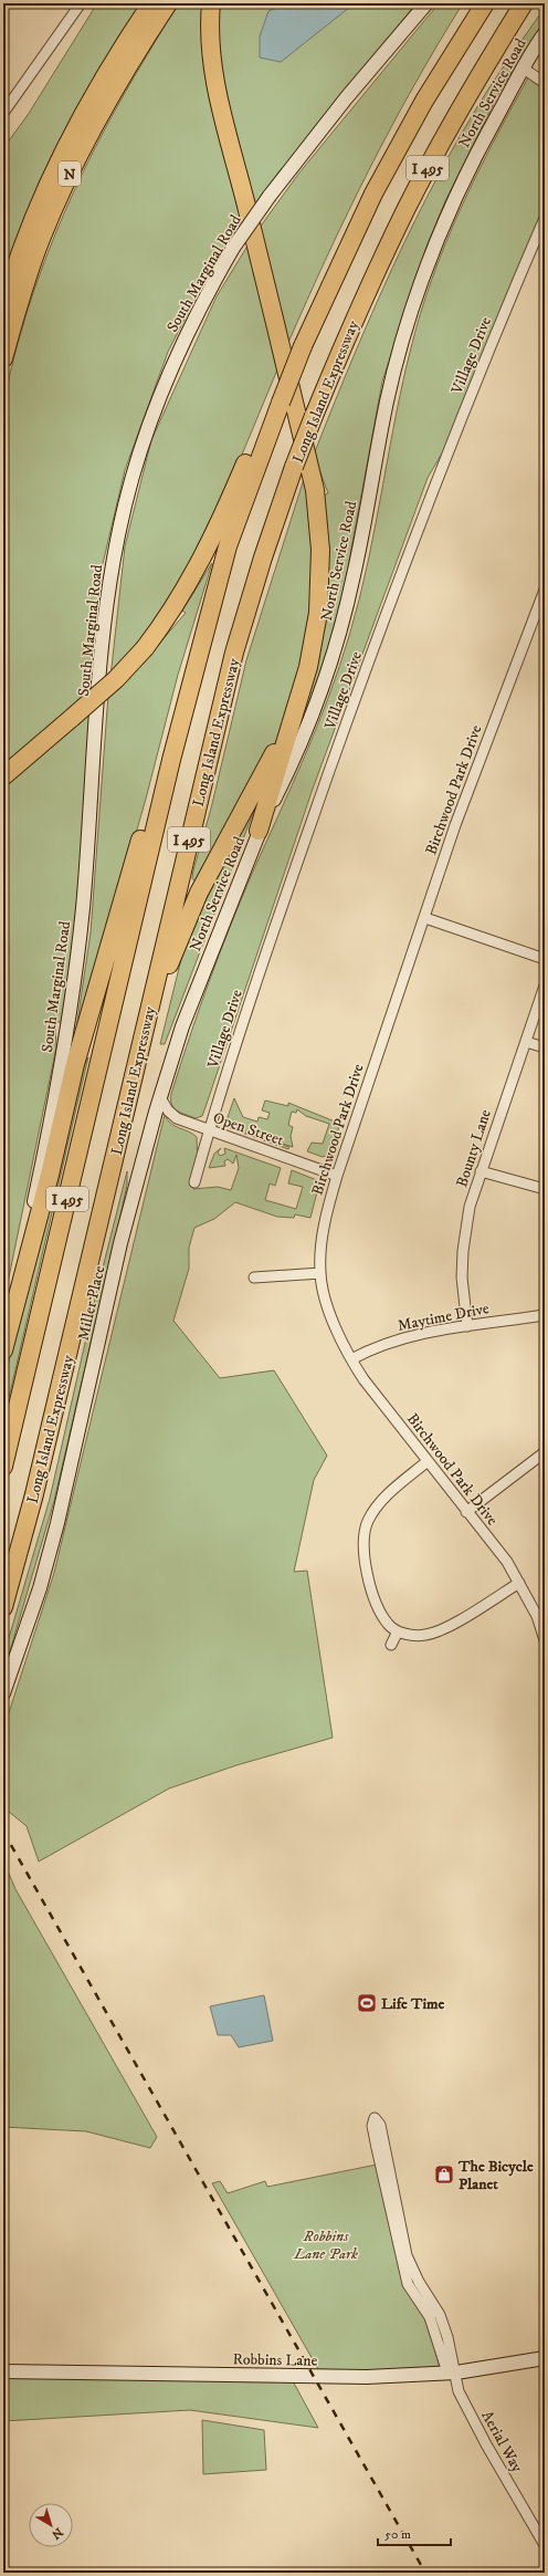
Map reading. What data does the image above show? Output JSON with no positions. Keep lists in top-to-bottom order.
{
  "streets": {
    "highway": ["I 495", "N", "Long Island Expressway"],
    "main road": [
      "North Service Road",
      "South Marginal Road",
      "Miller Place",
      "Robbins Lane"
    ],
    "street": [
      "Village Drive",
      "Birchwood Park Drive",
      "Open Street",
      "Bounty Lane",
      "Maytime Drive",
      "Aerial Way"
    ]
  },
  "crossings": [
    ["North Service Road", "Open Street"],
    ["North Service Road", "Miller Place"],
    ["Village Drive", "Open Street"],
    ["Birchwood Park Drive", "Open Street"],
    ["Birchwood Park Drive", "Maytime Drive"],
    ["Open Street", "Miller Place"],
    ["Bounty Lane", "Maytime Drive"],
    ["Robbins Lane", "Aerial Way"]
  ],
  "parks": ["Robbins Lane Park"],
  "places": {
    "sports": ["Life Time"],
    "shop": ["The Bicycle Planet"]
  },
  "scale_bar": "50 m",
  "north": "bottom right"
}
